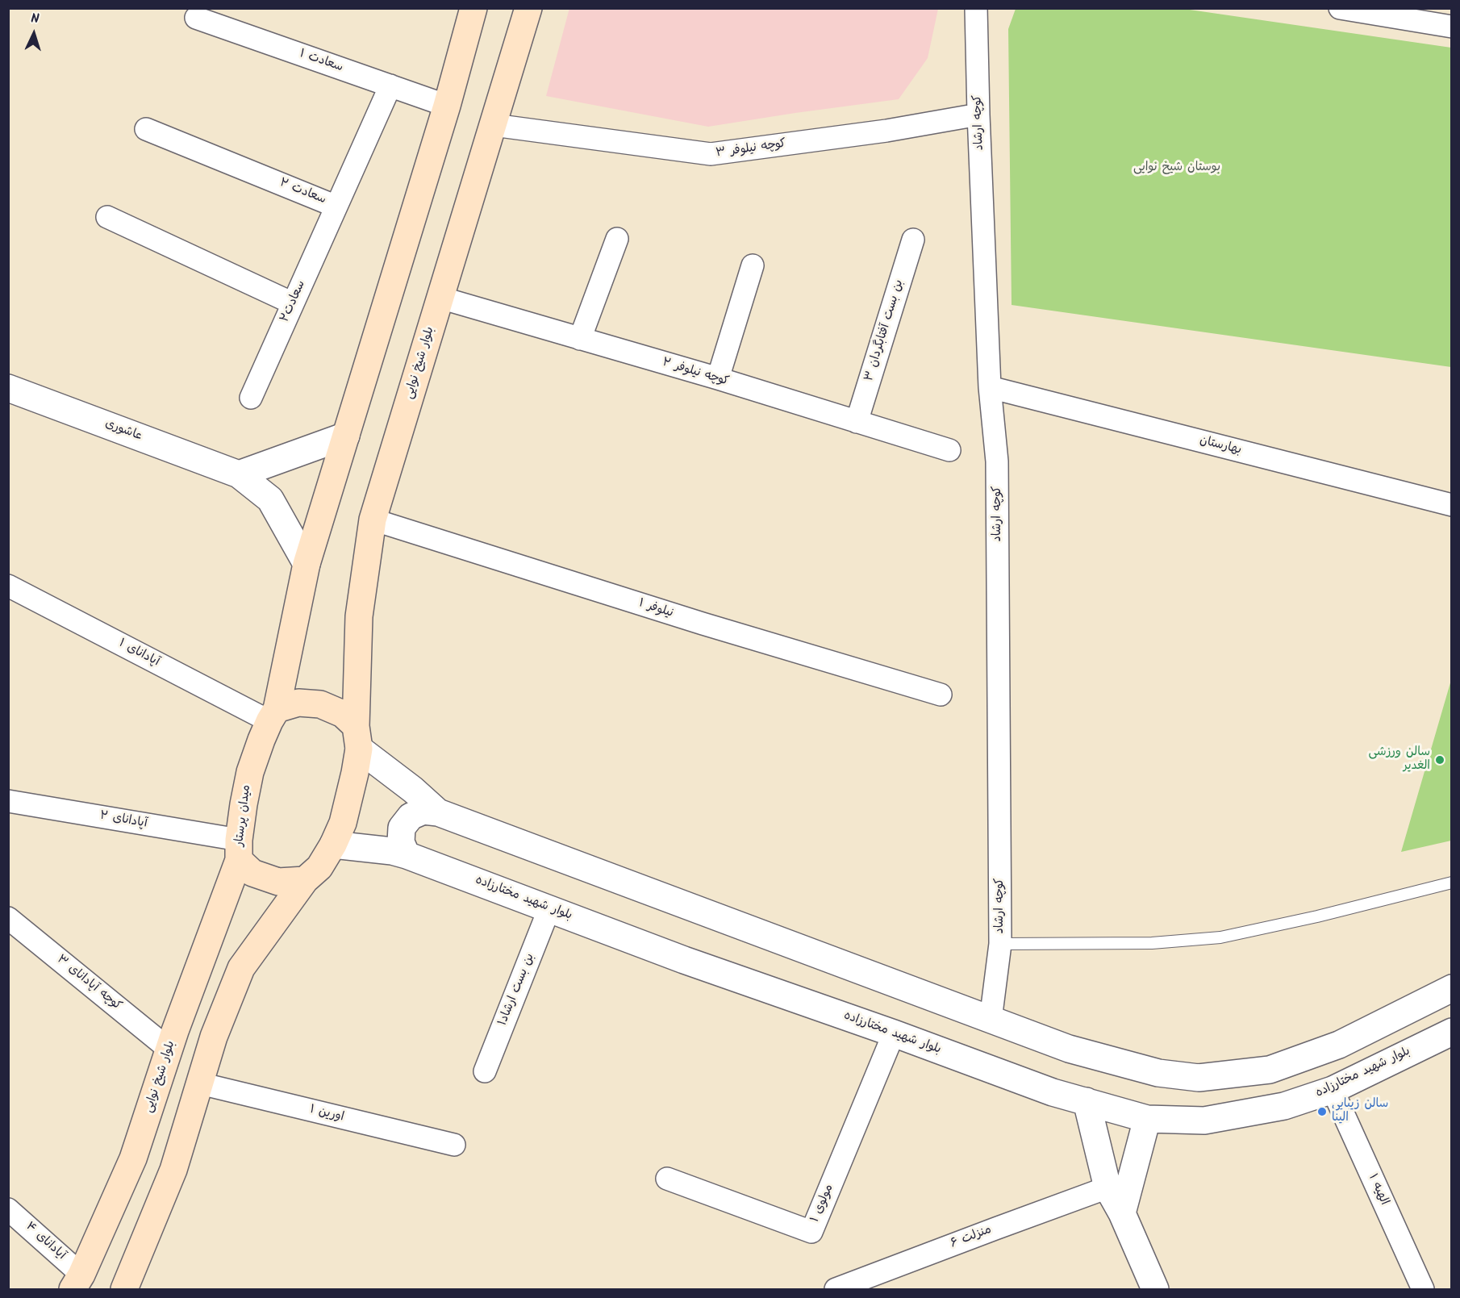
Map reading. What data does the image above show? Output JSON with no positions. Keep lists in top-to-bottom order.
{
  "streets": {
    "main road": ["بلوار شیخ نوایی", "میدان پرستار"],
    "street": [
      "سعادت ۱",
      "کوچه ارشاد",
      "کوچه نیلوفر ۳",
      "سعادت ۲",
      "سعادت۲",
      "بن بست آفتابگردان ۳",
      "کوچه نیلوفر ۲",
      "عاشوری",
      "بهارستان",
      "۱ نیلوفر",
      "آپادانای ۱",
      "آپادانای ۲",
      "بلوار شهید مختارزاده",
      "کوچه آپادانای ۳",
      "بن بست ارشاد۱",
      "اورین ۱",
      "الهیه ۱",
      "مولوی ۱",
      "منزلت ۶",
      "آیادانای ۴"
    ]
  },
  "crossings": [
    ["سعادت ۱", "سعادت ۲"],
    ["کوچه ارشاد", "کوچه نیلوفر ۳"],
    ["کوچه ارشاد", "بهارستان"],
    ["کوچه نیلوفر ۳", "بلوار شیخ نوایی"],
    ["سعادت ۲", "سعادت۲"],
    ["بن بست آفتابگردان ۳", "کوچه نیلوفر ۲"],
    ["بلوار شیخ نوایی", "کوچه نیلوفر ۲"],
    ["بلوار شیخ نوایی", "۱ نیلوفر"],
    ["بلوار شیخ نوایی", "آپادانای ۱"],
    ["بلوار شیخ نوایی", "میدان پرستار"],
    ["بلوار شیخ نوایی", "آپادانای ۲"],
    ["بلوار شیخ نوایی", "بلوار شهید مختارزاده"],
    ["بلوار شیخ نوایی", "کوچه آپادانای ۳"],
    ["بلوار شیخ نوایی", "آیادانای ۴"],
    ["آپادانای ۱", "میدان پرستار"],
    ["آپادانای ۱", "آپادانای ۲"],
    ["آپادانای ۱", "بلوار شهید مختارزاده"],
    ["میدان پرستار", "آپادانای ۲"],
    ["میدان پرستار", "بلوار شهید مختارزاده"],
    ["آپادانای ۲", "بلوار شهید مختارزاده"],
    ["بلوار شهید مختارزاده", "بن بست ارشاد۱"],
    ["بلوار شهید مختارزاده", "الهیه ۱"],
    ["بلوار شهید مختارزاده", "مولوی ۱"]
  ],
  "parks": ["بوستان شیخ نوایی"],
  "places": ["سالن ورزشی الغدیر", "سالن زیبایی الینا"],
  "north": "top"
}
